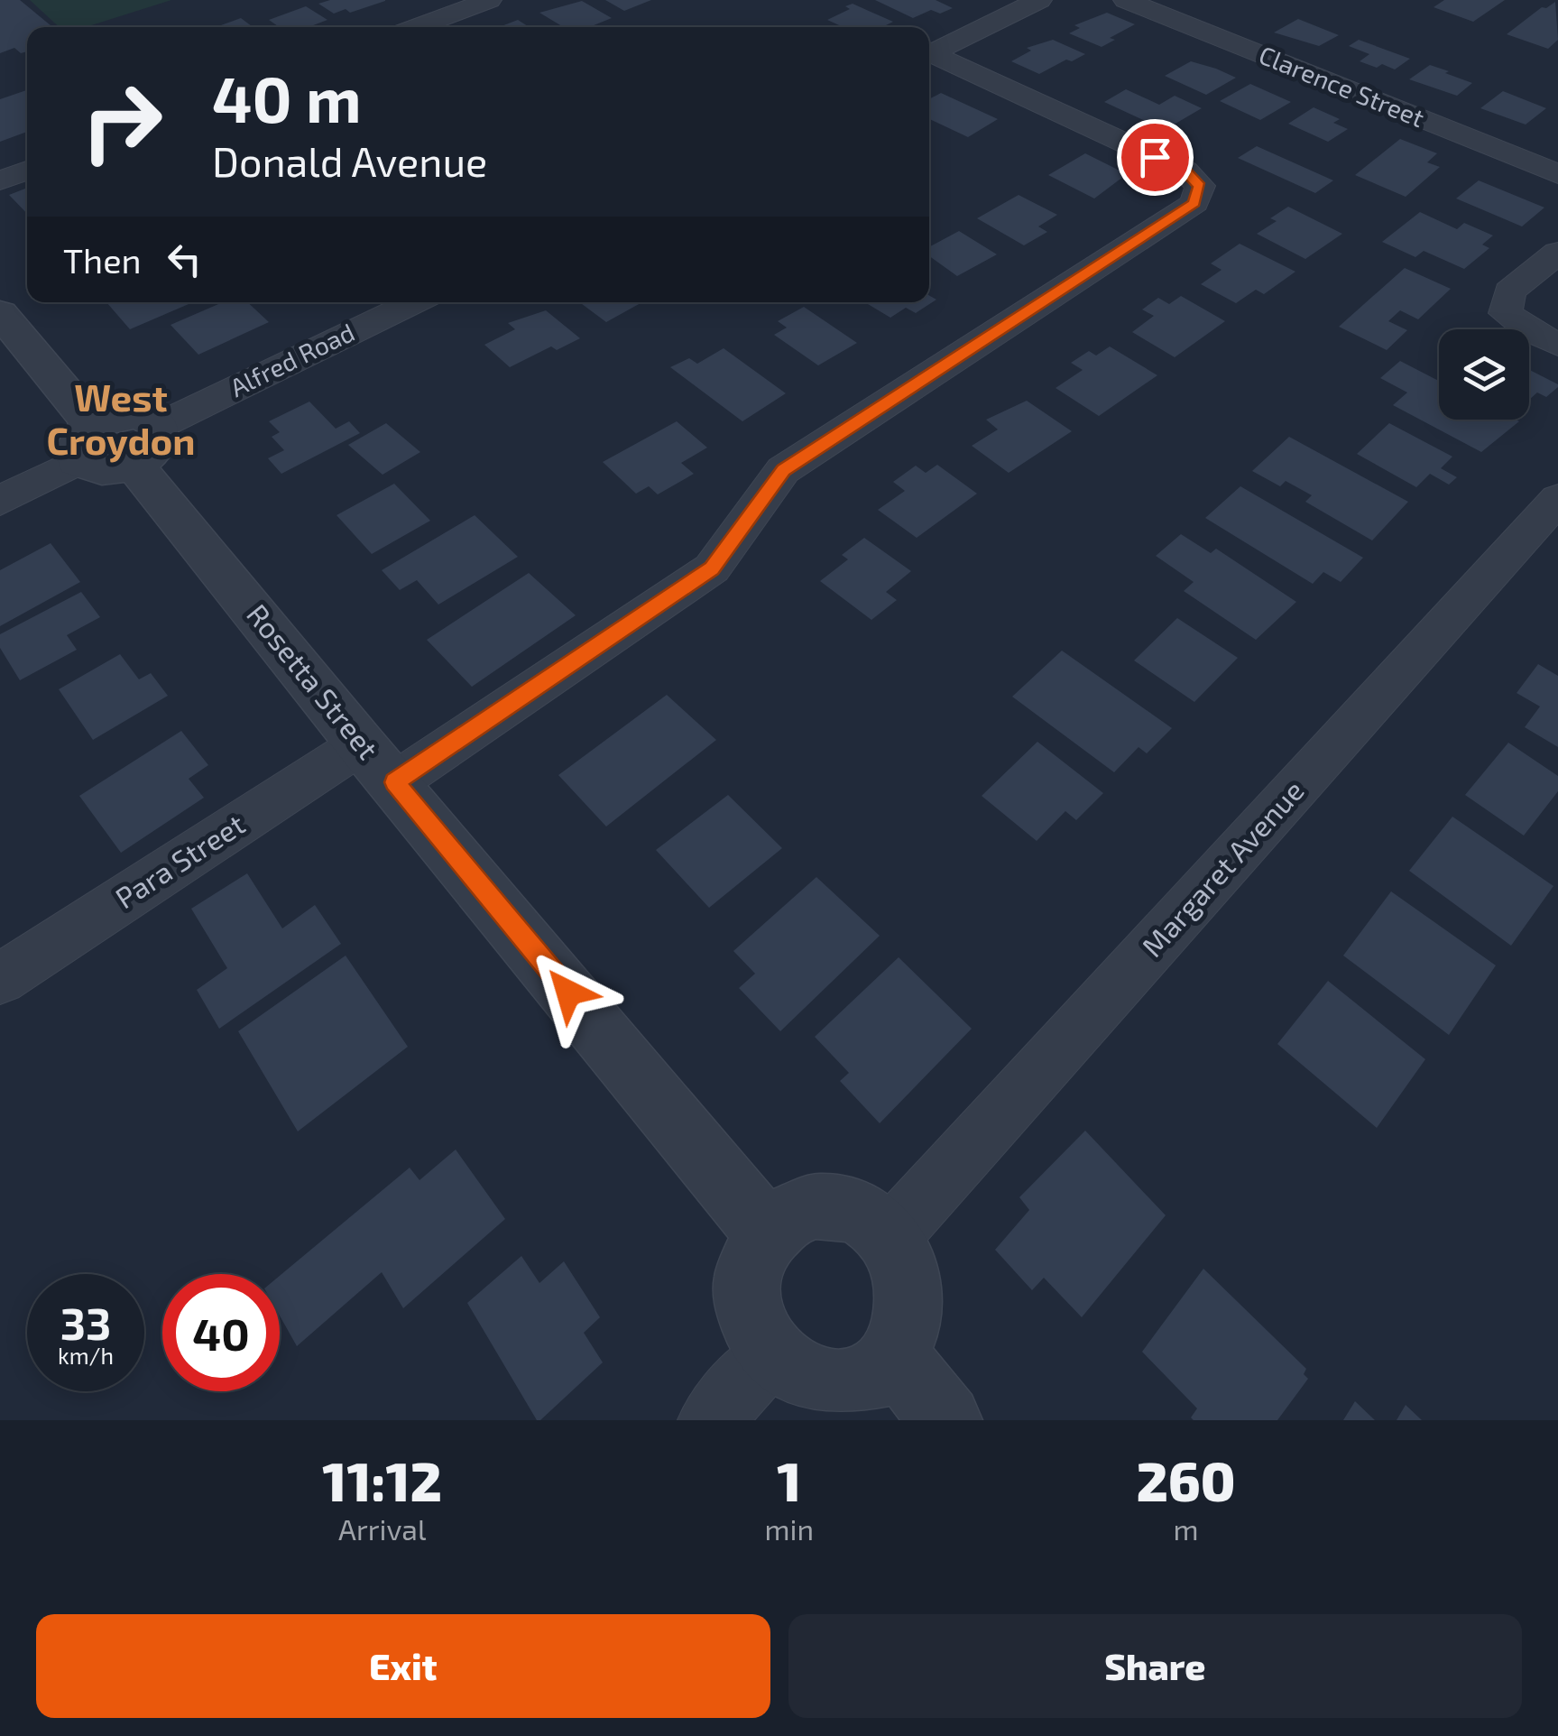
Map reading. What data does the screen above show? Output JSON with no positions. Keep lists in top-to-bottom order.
{
  "streets": {
    "street": [
      "Clarence Street",
      "Alfred Road",
      "Rosetta Street",
      "Para Street",
      "Margaret Avenue"
    ]
  },
  "crossings": [
    ["Alfred Road", "Rosetta Street"],
    ["Rosetta Street", "Para Street"],
    ["Rosetta Street", "Margaret Avenue"]
  ],
  "districts": ["West Croydon"],
  "page": {
    "turn": ["40 m", "Donald Avenue"],
    "then": "Then",
    "speed": "33 km/h",
    "limit": "40",
    "eta": [
      "11:12",
      "Arrival",
      "1",
      "min",
      "260",
      "m"
    ],
    "buttons": ["Exit", "Share"]
  }
}
